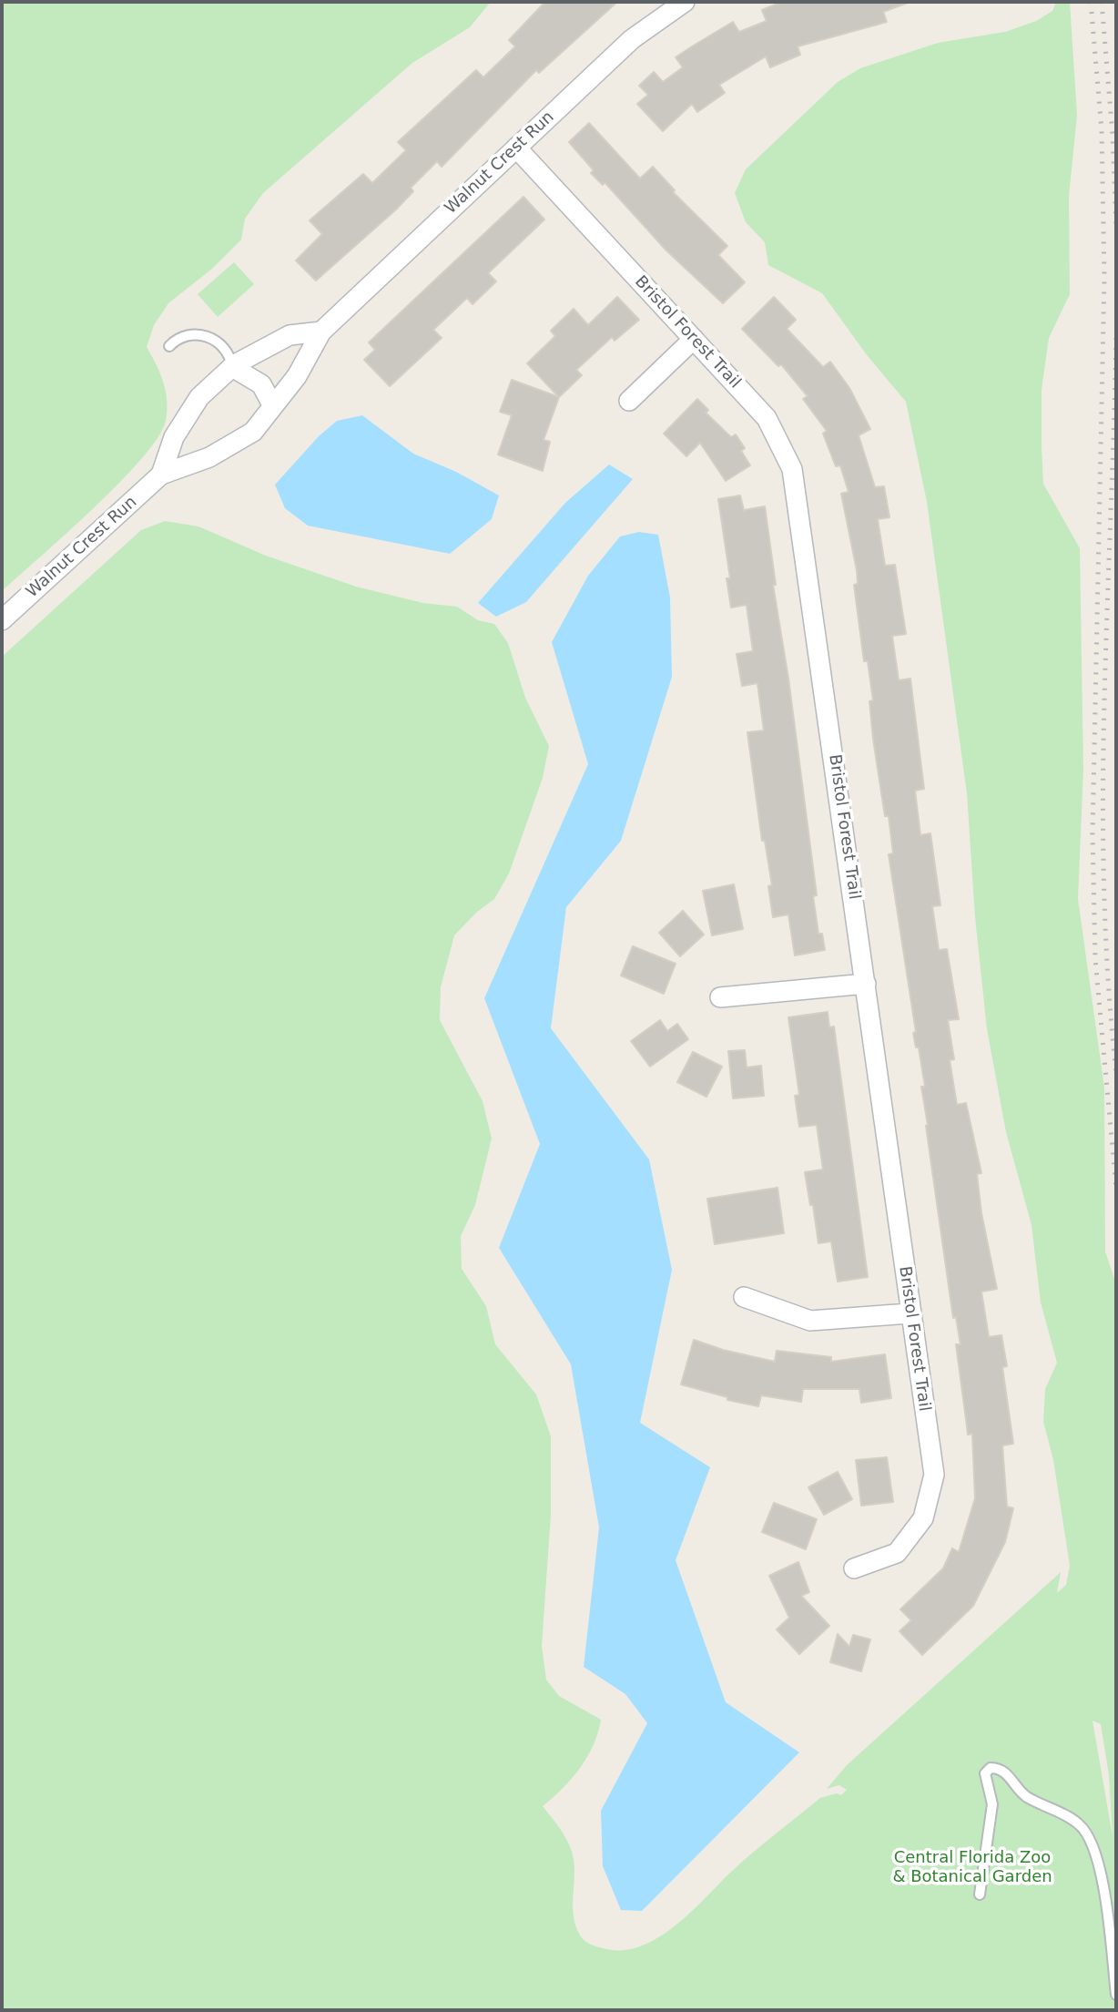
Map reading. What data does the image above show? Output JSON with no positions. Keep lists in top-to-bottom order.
{
  "streets": {
    "street": ["Walnut Crest Run", "Bristol Forest Trail"]
  },
  "crossings": [
    ["Walnut Crest Run", "Bristol Forest Trail"]
  ],
  "parks": ["Central Florida Zoo & Botanical Garden"]
}
